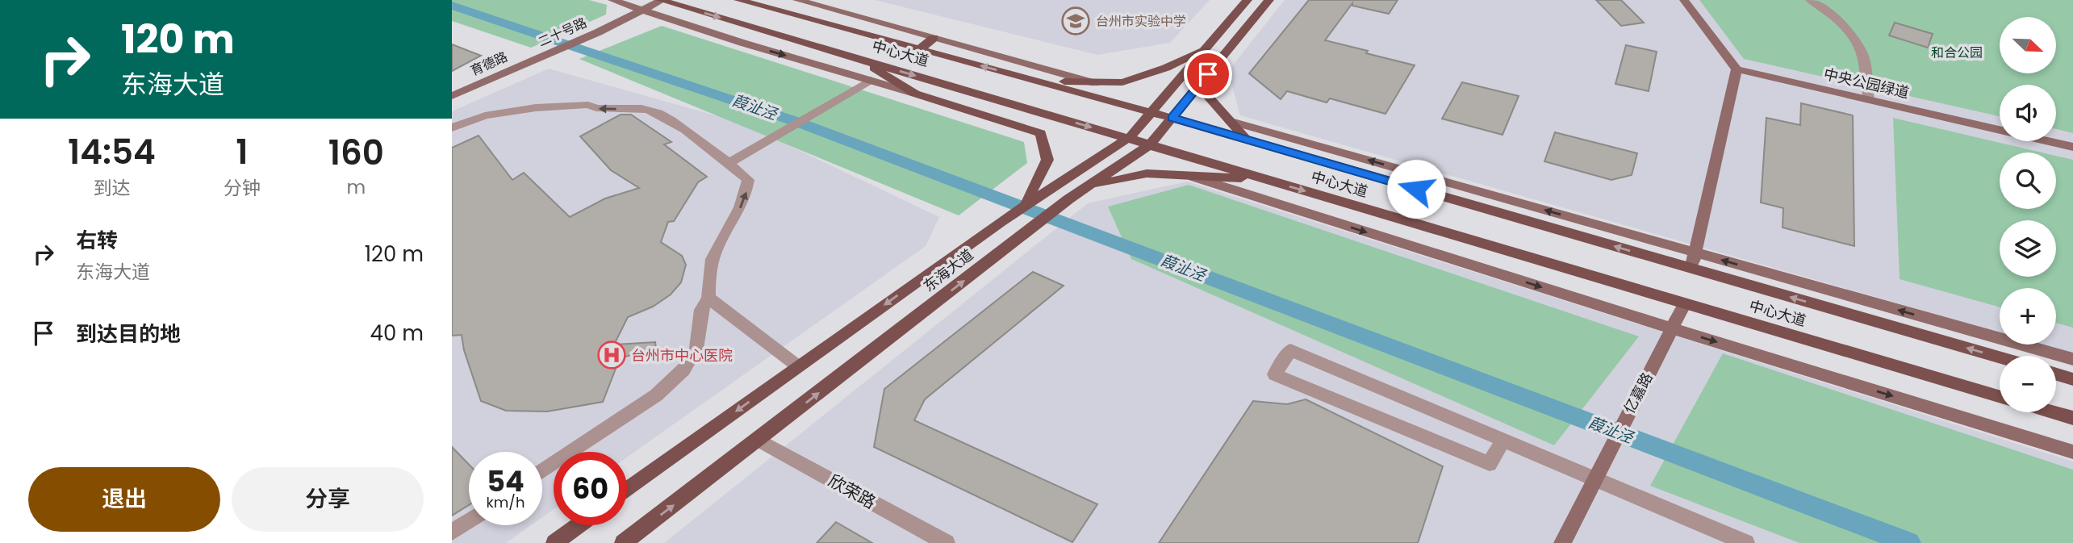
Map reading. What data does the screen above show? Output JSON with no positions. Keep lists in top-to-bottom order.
{
  "streets": {
    "main road": [
      "二十号路",
      "中心大道",
      "育德路",
      "中央公园绿道",
      "东海大道",
      "亿嘉路"
    ],
    "street": ["欣荣路"]
  },
  "crossings": [
    ["二十号路", "育德路"],
    ["中心大道", "东海大道"],
    ["中心大道", "亿嘉路"],
    ["东海大道", "欣荣路"]
  ],
  "water": ["葭沚泾"],
  "parks": ["和合公园"],
  "places": {
    "school or university": ["台州市实验中学"],
    "hospital": ["台州市中心医院"]
  },
  "north": "bottom right",
  "page": {
    "turn": ["120 m", "东海大道"],
    "map_buttons": ["+", "−"],
    "eta": [
      "14:54",
      "到达",
      "1",
      "分钟",
      "160",
      "m"
    ],
    "list": [
      {
        "name": "右转",
        "note": "东海大道",
        "value": "120 m"
      },
      {
        "name": "到达目的地",
        "value": "40 m"
      }
    ],
    "speed": "54 km/h",
    "limit": "60",
    "buttons": ["退出", "分享"]
  }
}
